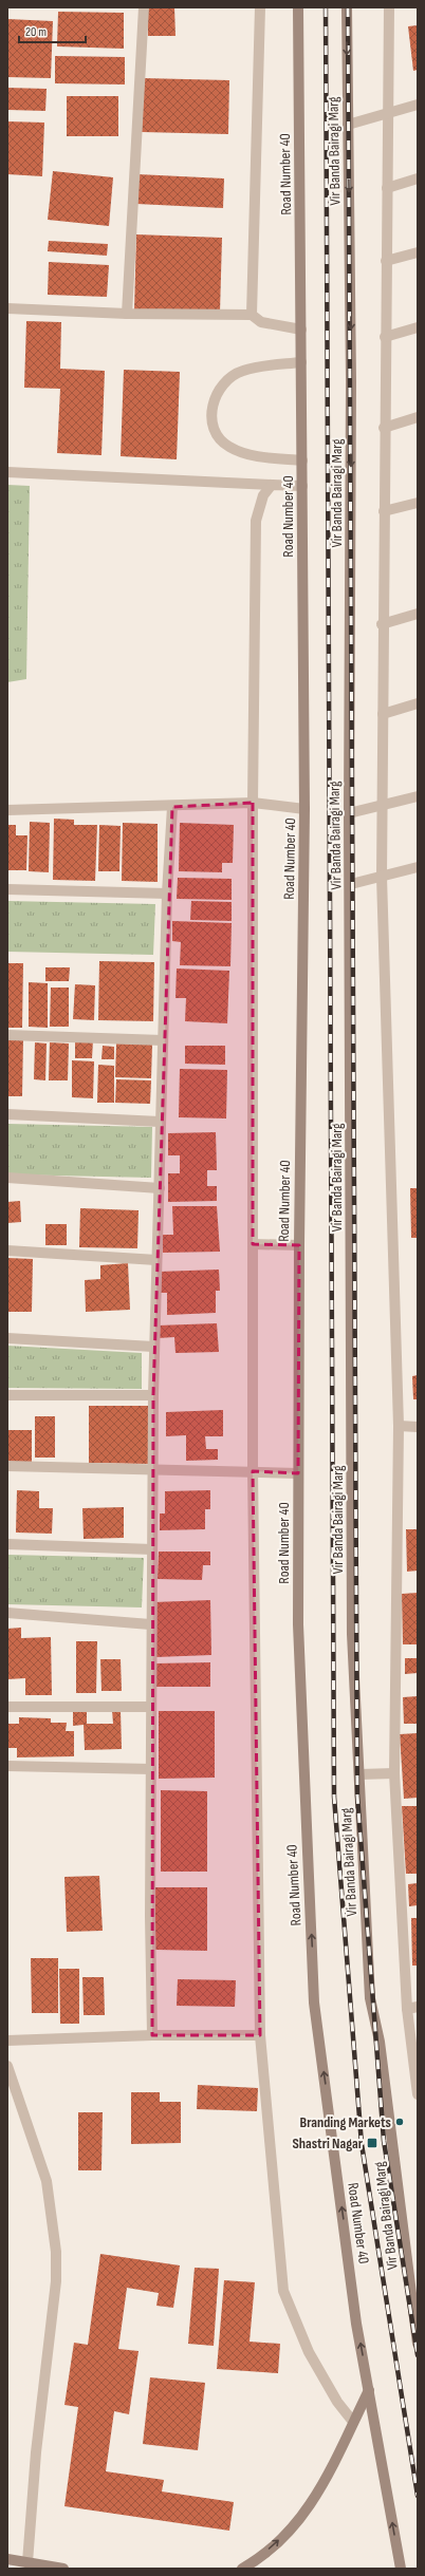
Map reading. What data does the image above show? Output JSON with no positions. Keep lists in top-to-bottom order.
{
  "streets": {
    "main road": ["Vir Banda Bairagi Marg", "Road Number 40"]
  },
  "one_way": ["Road Number 40"],
  "places": {
    "other": ["Branding Markets"],
    "transit": ["Shastri Nagar"]
  },
  "scale_bar": "20 m"
}
